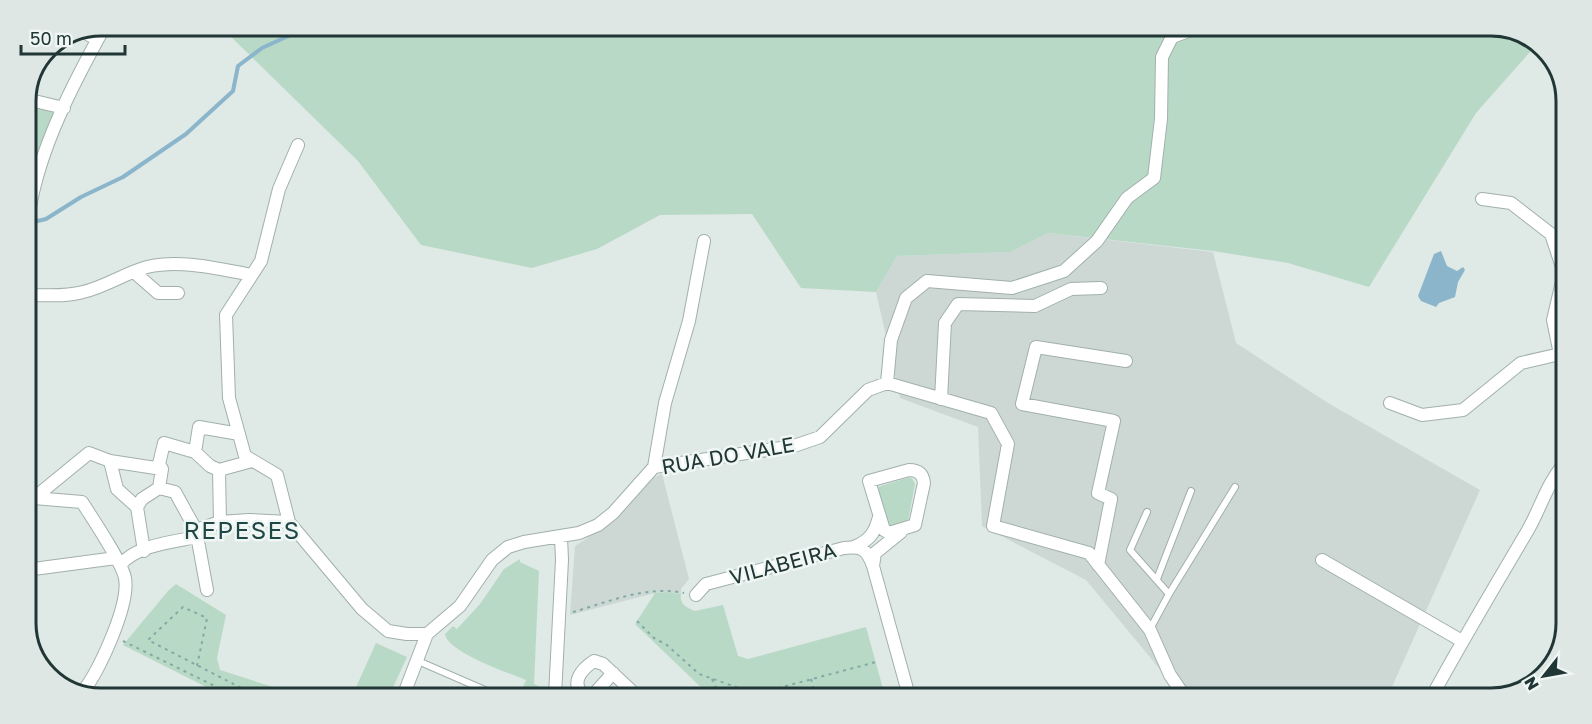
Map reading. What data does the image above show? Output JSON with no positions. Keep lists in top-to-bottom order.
{
  "streets": {
    "street": ["RUA DO VALE", "VILABEIRA"]
  },
  "districts": ["REPESES"],
  "scale_bar": "50 m",
  "north": "bottom left"
}
